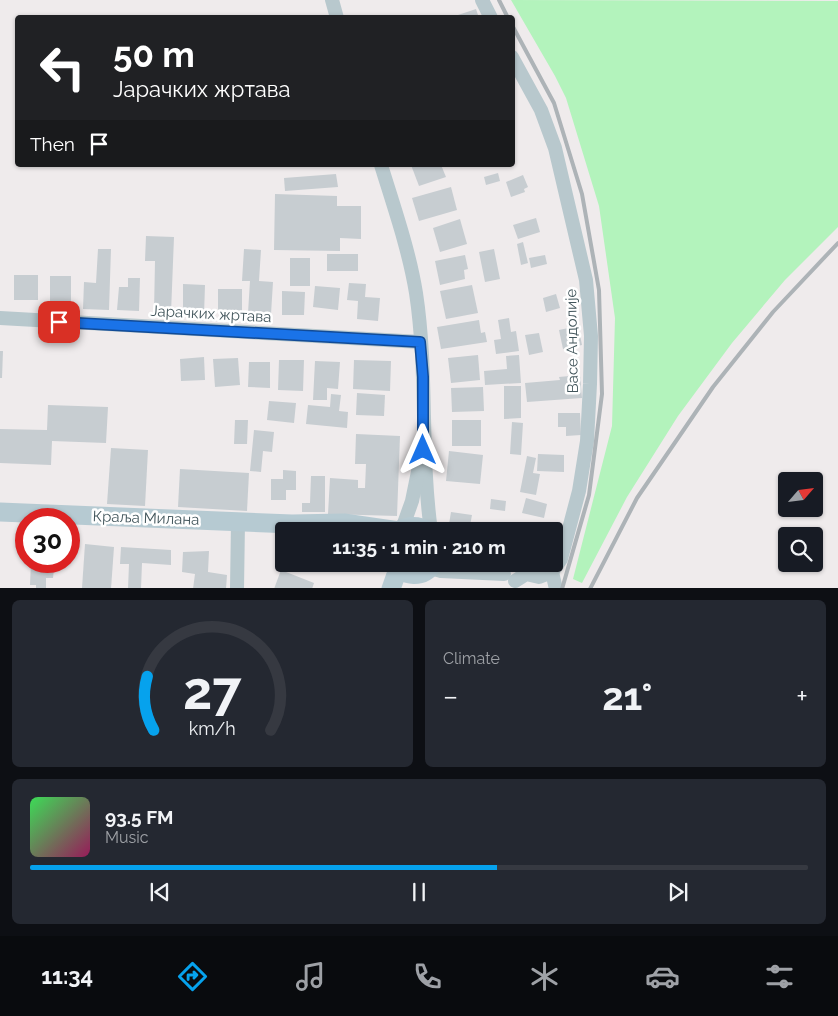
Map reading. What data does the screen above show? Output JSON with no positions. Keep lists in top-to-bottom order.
{
  "streets": {
    "main road": ["Краља Милана"],
    "street": ["Јарачких жртава", "Васе Андолије"]
  },
  "north": "top right",
  "page": {
    "turn": ["50 m", "Јарачких жртава"],
    "then": "Then",
    "limit": "30",
    "trip": "11:35 · 1 min · 210 m",
    "tile": "Climate",
    "heat": ["−", "21°", "+"],
    "song": ["93.5 FM", "Music"],
    "tabs": "11:34",
    "gauge": ["27", "km/h"]
  }
}
